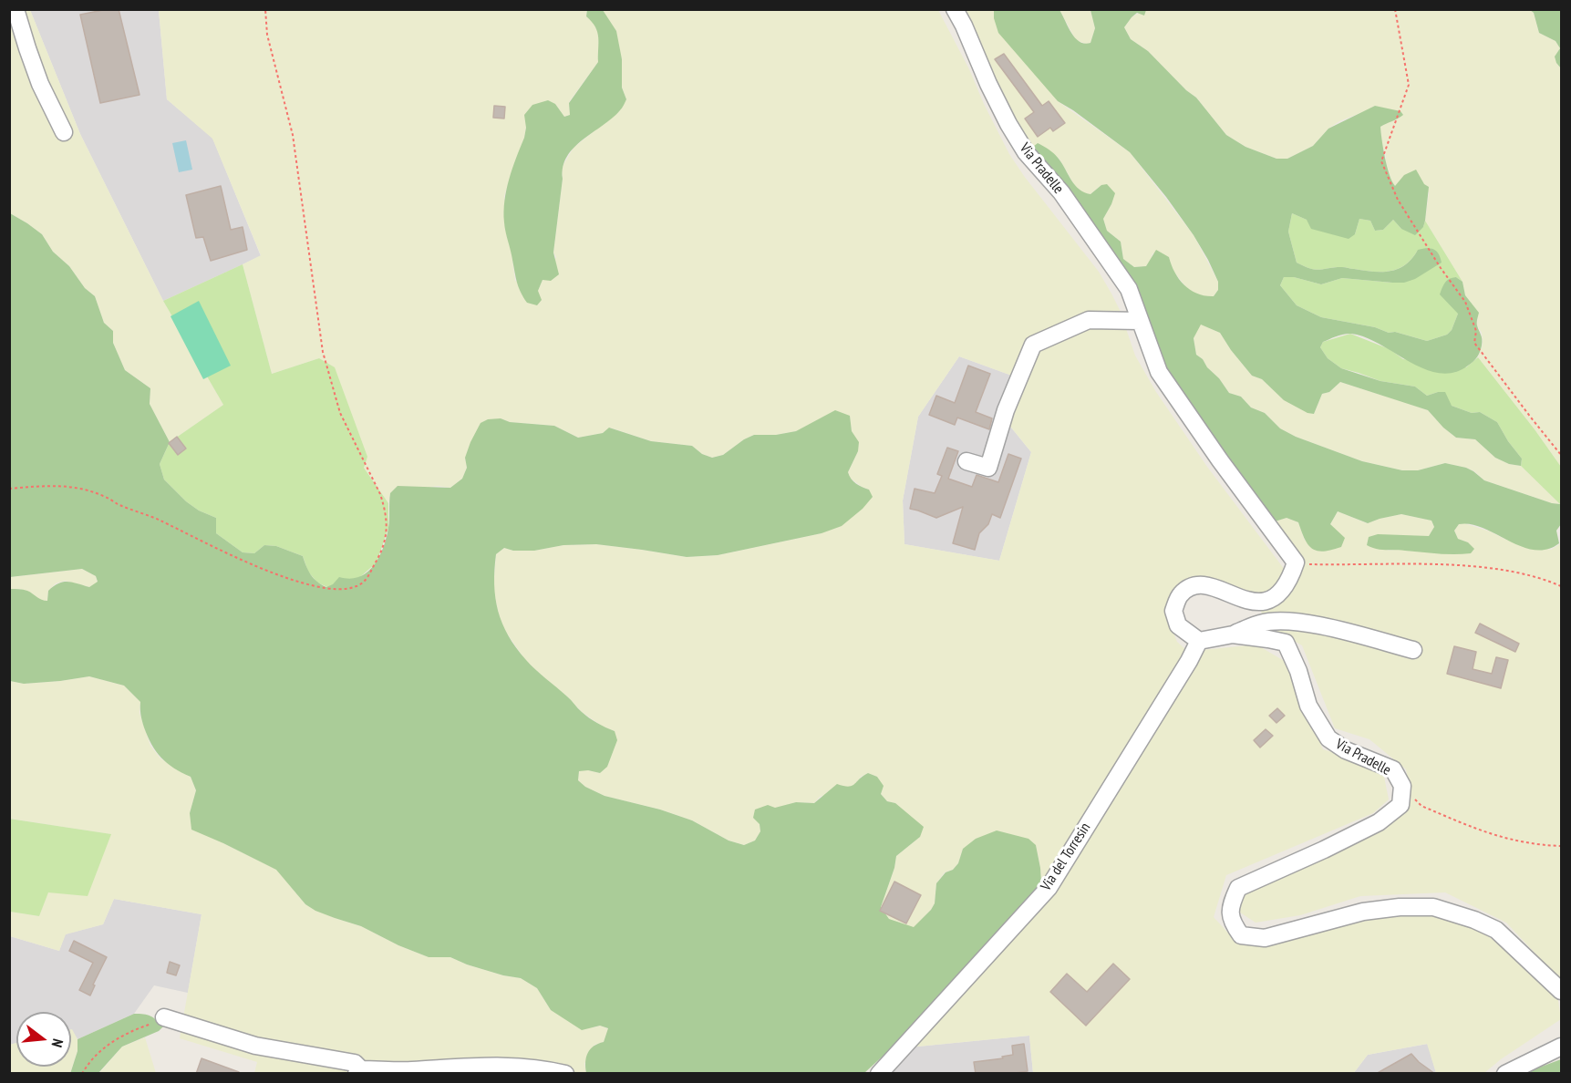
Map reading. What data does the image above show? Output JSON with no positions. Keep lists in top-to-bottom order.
{
  "streets": {
    "street": ["Via Pradelle", "Via del Torresin"]
  },
  "crossings": [
    ["Via Pradelle", "Via del Torresin"]
  ],
  "north": "right"
}
